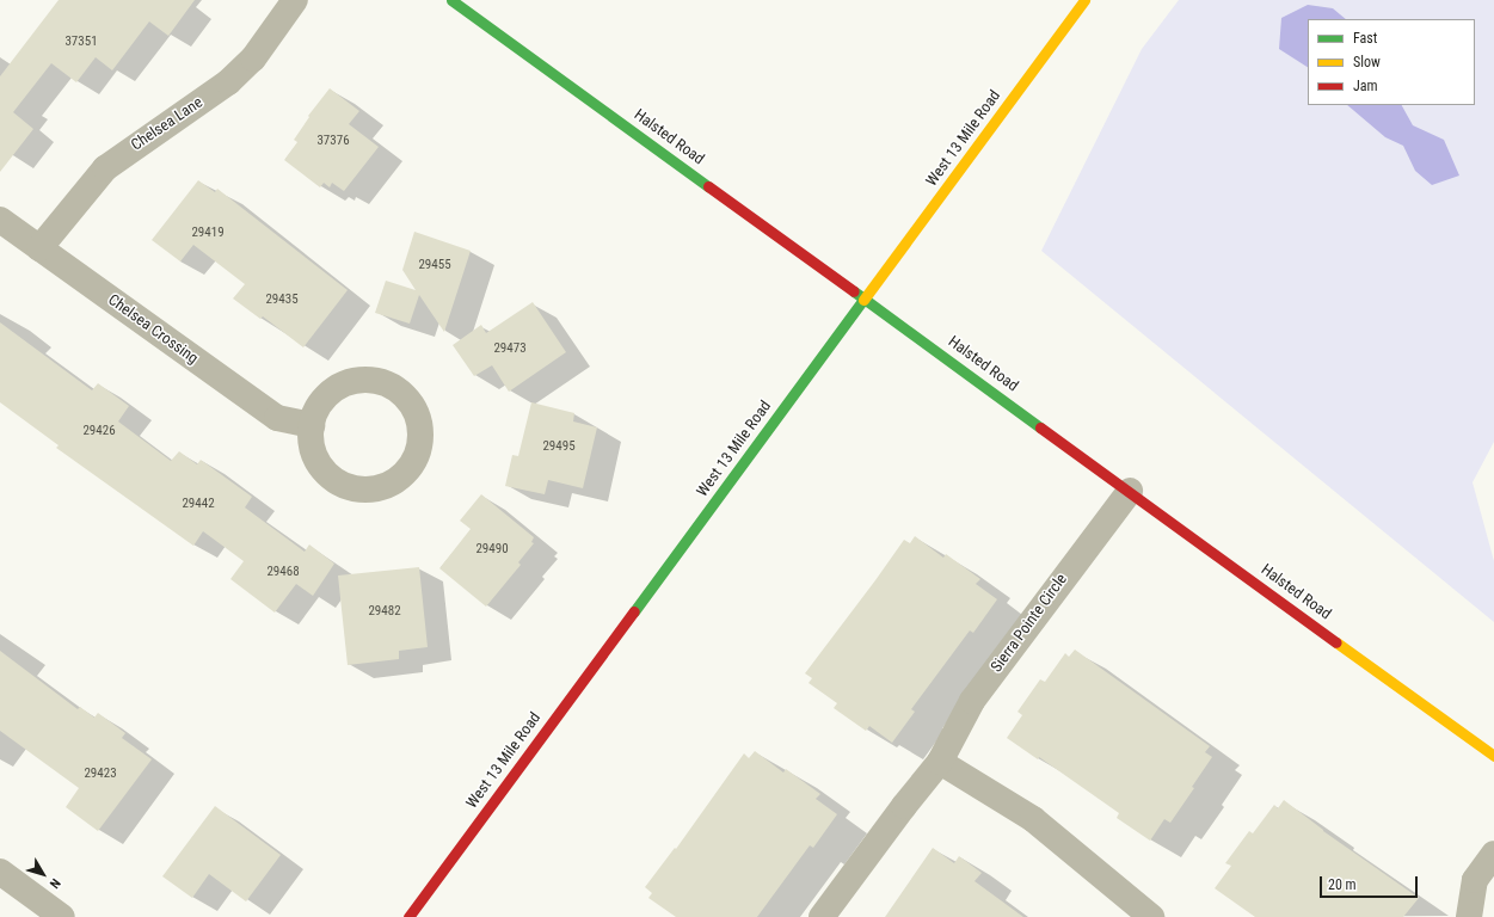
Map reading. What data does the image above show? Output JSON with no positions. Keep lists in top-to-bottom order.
{
  "streets": {
    "street": [
      "Chelsea Lane",
      "Halsted Road",
      "West 13 Mile Road",
      "Chelsea Crossing",
      "Sierra Pointe Circle"
    ]
  },
  "crossings": [
    ["Chelsea Lane", "Chelsea Crossing"],
    ["Halsted Road", "West 13 Mile Road"],
    ["Halsted Road", "Sierra Pointe Circle"]
  ],
  "house_numbers": [
    "37351",
    "37376",
    "29419",
    "29455",
    "29435",
    "29473",
    "29426",
    "29495",
    "29442",
    "29490",
    "29468",
    "29482",
    "29423"
  ],
  "legend": ["Fast", "Slow", "Jam"],
  "scale_bar": "20 m",
  "north": "bottom right"
}
